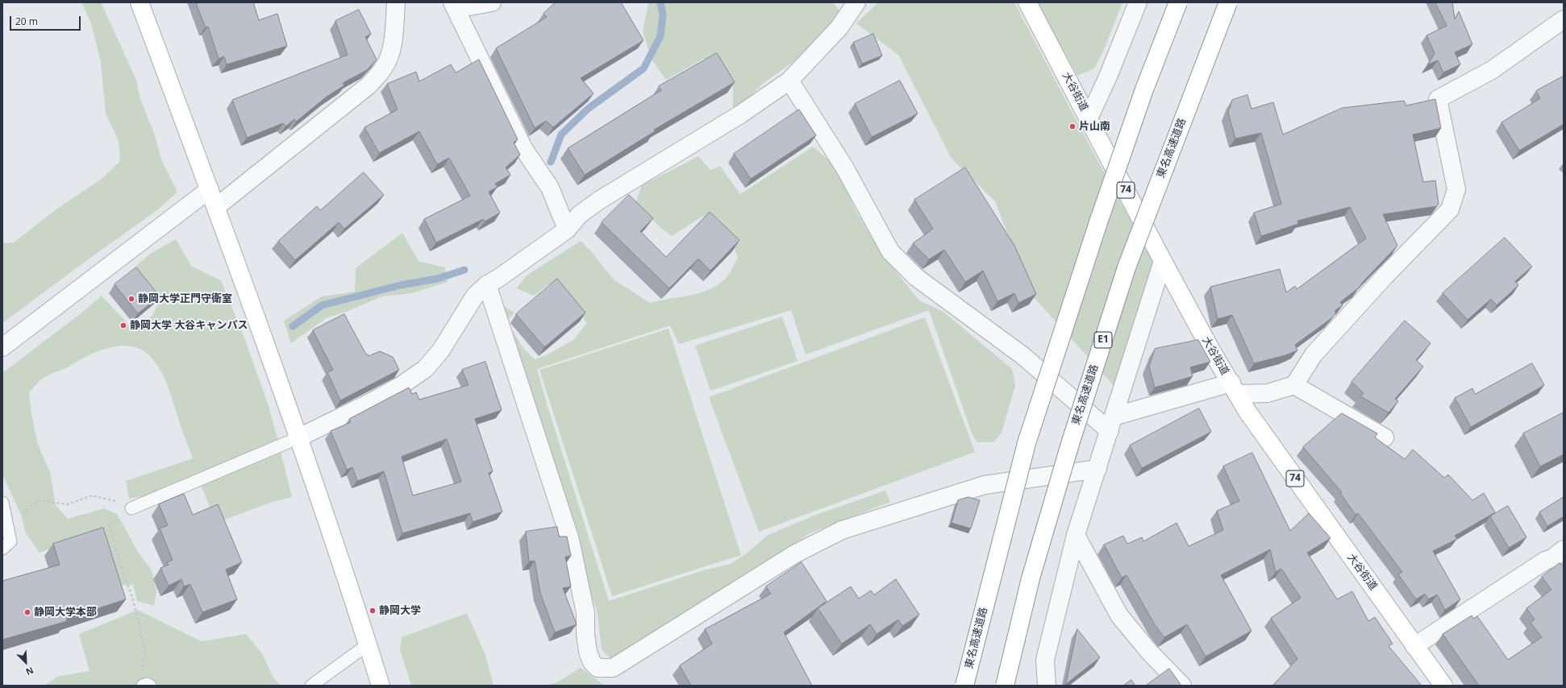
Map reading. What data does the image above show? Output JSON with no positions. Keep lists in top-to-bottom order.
{
  "streets": {
    "main road": [
      "大谷街道",
      "東名高速道路",
      "74",
      "E1"
    ]
  },
  "places": [
    "片山南",
    "静岡大学正門守衛室",
    "静岡大学 大谷キャンパス",
    "静岡大学",
    "静岡大学本部"
  ],
  "scale_bar": "20 m",
  "north": "bottom right"
}
